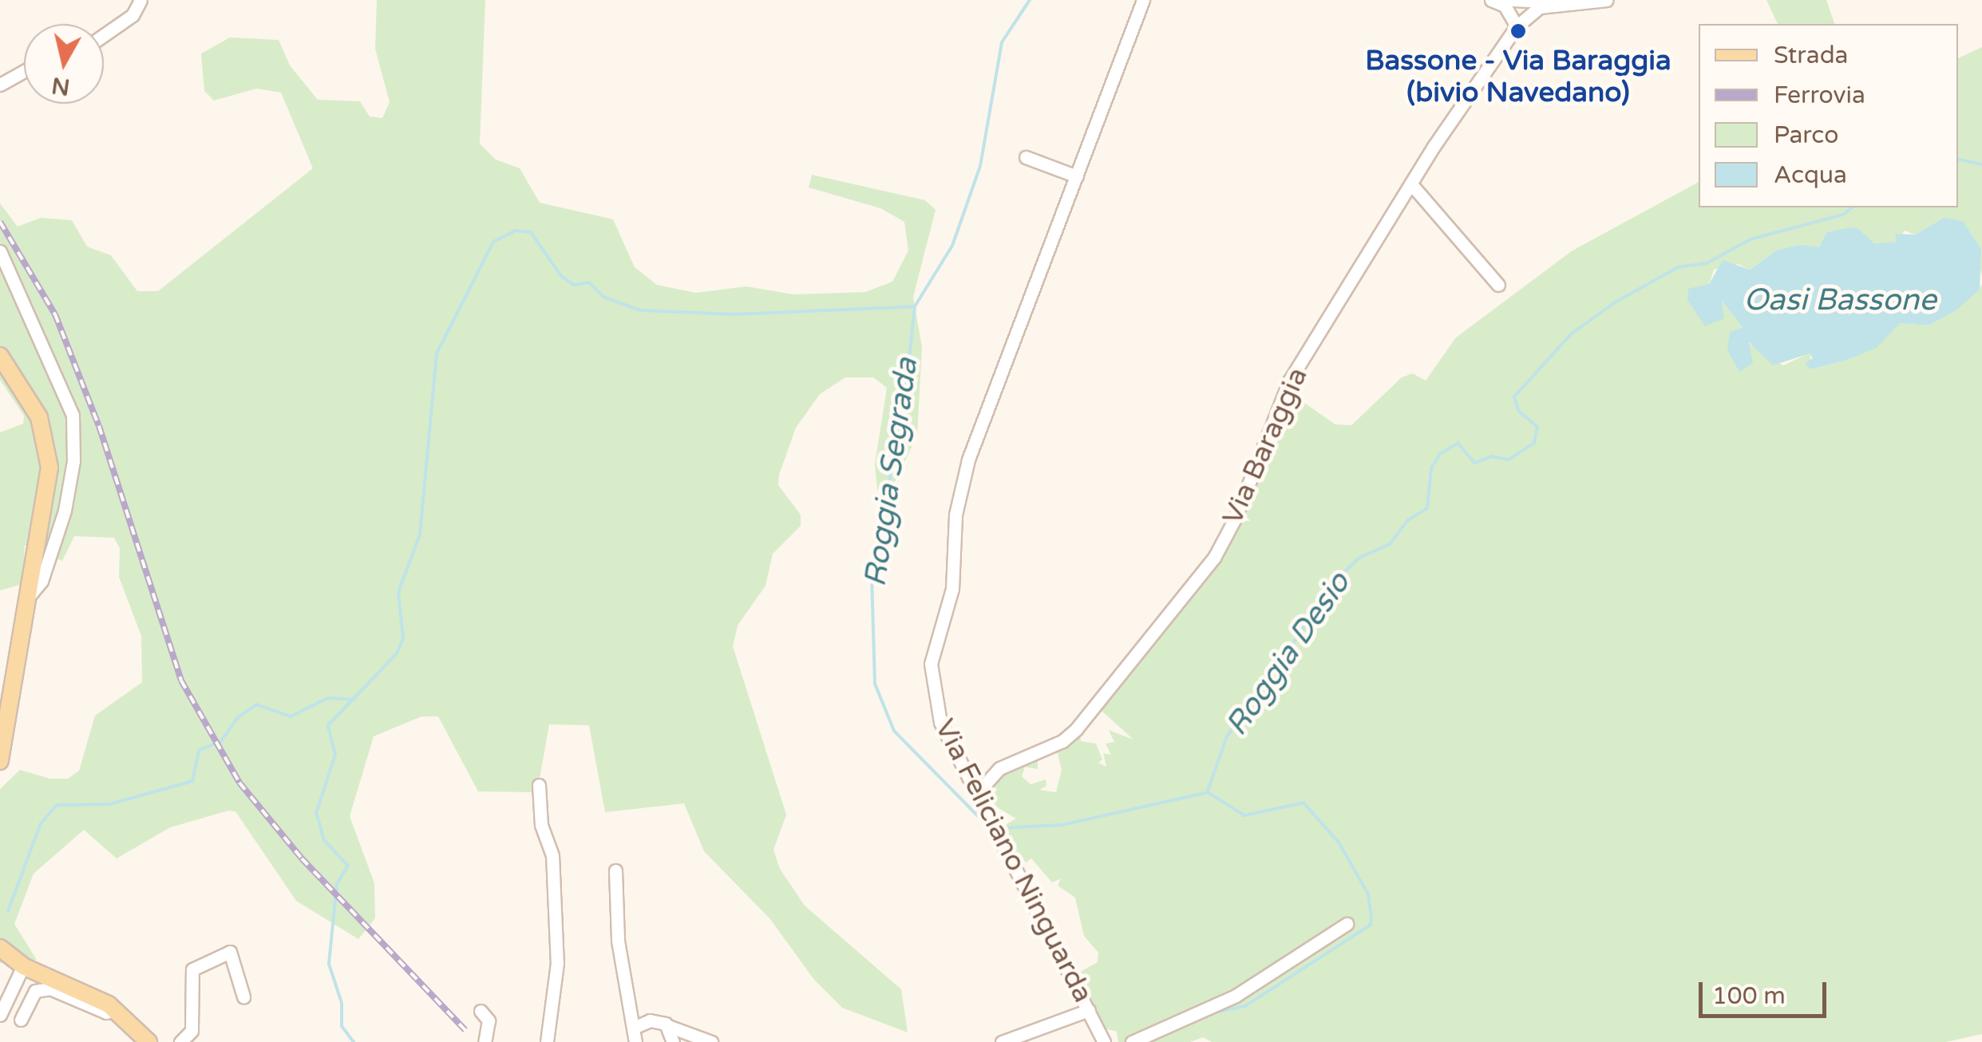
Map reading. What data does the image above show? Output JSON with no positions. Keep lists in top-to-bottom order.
{
  "streets": {
    "street": ["Via Baraggia", "Via Feliciano Ninguarda"]
  },
  "crossings": [
    ["Via Baraggia", "Via Feliciano Ninguarda"]
  ],
  "water": ["Oasi Bassone", "Roggia Segrada", "Roggia Desio"],
  "places": ["Bassone - Via Baraggia (bivio Navedano)"],
  "legend": [
    "Strada",
    "Ferrovia",
    "Parco",
    "Acqua"
  ],
  "scale_bar": "100 m",
  "north": "bottom"
}
